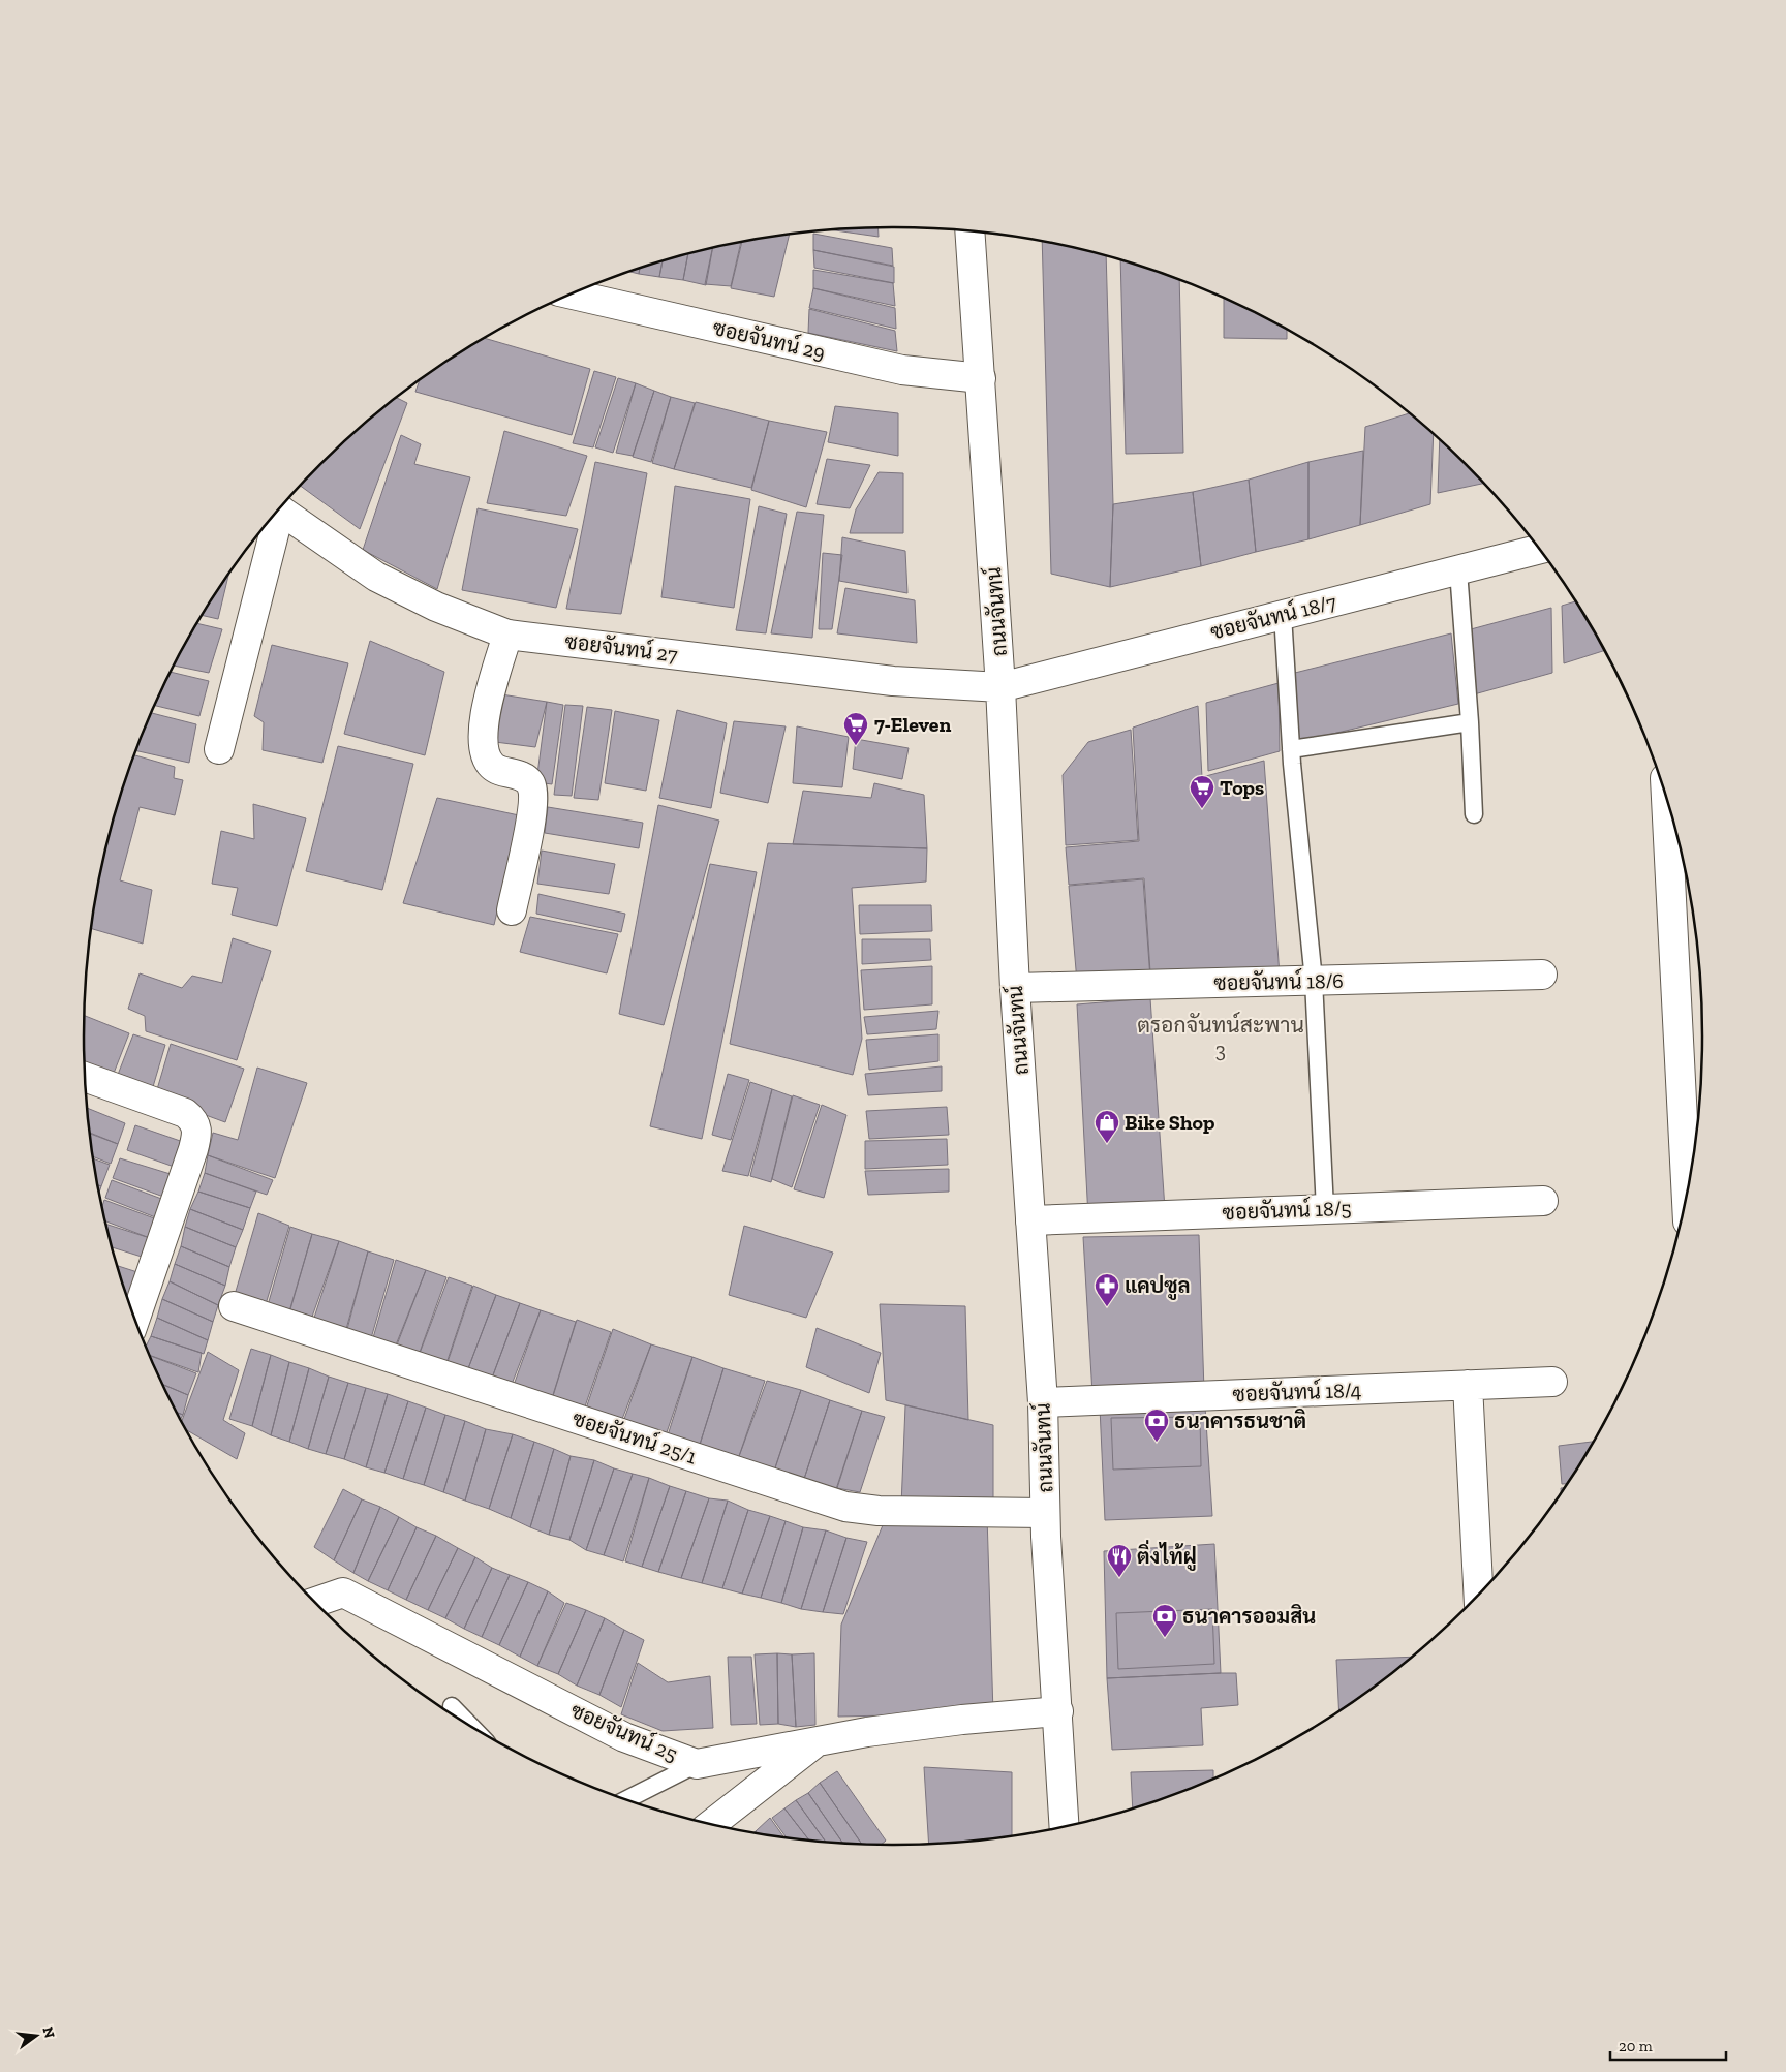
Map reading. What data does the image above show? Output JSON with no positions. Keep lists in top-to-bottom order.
{
  "streets": {
    "street": [
      "ซอยจันทน์ 29",
      "ถนนจันทน์",
      "ซอยจันทน์ 18/7",
      "ซอยจันทน์ 27",
      "ซอยจันทน์ 18/6",
      "ซอยจันทน์ 18/5",
      "ซอยจันทน์ 18/4",
      "ซอยจันทน์ 25/1",
      "ซอยจันทน์ 25"
    ]
  },
  "crossings": [
    ["ซอยจันทน์ 29", "ถนนจันทน์"],
    ["ถนนจันทน์", "ซอยจันทน์ 18/7"],
    ["ถนนจันทน์", "ซอยจันทน์ 27"],
    ["ถนนจันทน์", "ซอยจันทน์ 18/6"],
    ["ถนนจันทน์", "ซอยจันทน์ 18/5"],
    ["ถนนจันทน์", "ซอยจันทน์ 18/4"],
    ["ถนนจันทน์", "ซอยจันทน์ 25/1"],
    ["ถนนจันทน์", "ซอยจันทน์ 25"],
    ["ซอยจันทน์ 18/7", "ซอยจันทน์ 27"]
  ],
  "districts": ["ตรอกจันทน์สะพาน 3"],
  "places": {
    "supermarket": ["7-Eleven", "Tops"],
    "shop": ["Bike Shop"],
    "pharmacy": ["แคปซูล"],
    "bank": ["ธนาคารธนชาติ", "ธนาคารออมสิน"],
    "restaurant": ["ติ่งไท้ฝู"]
  },
  "scale_bar": "20 m",
  "north": "right"
}
